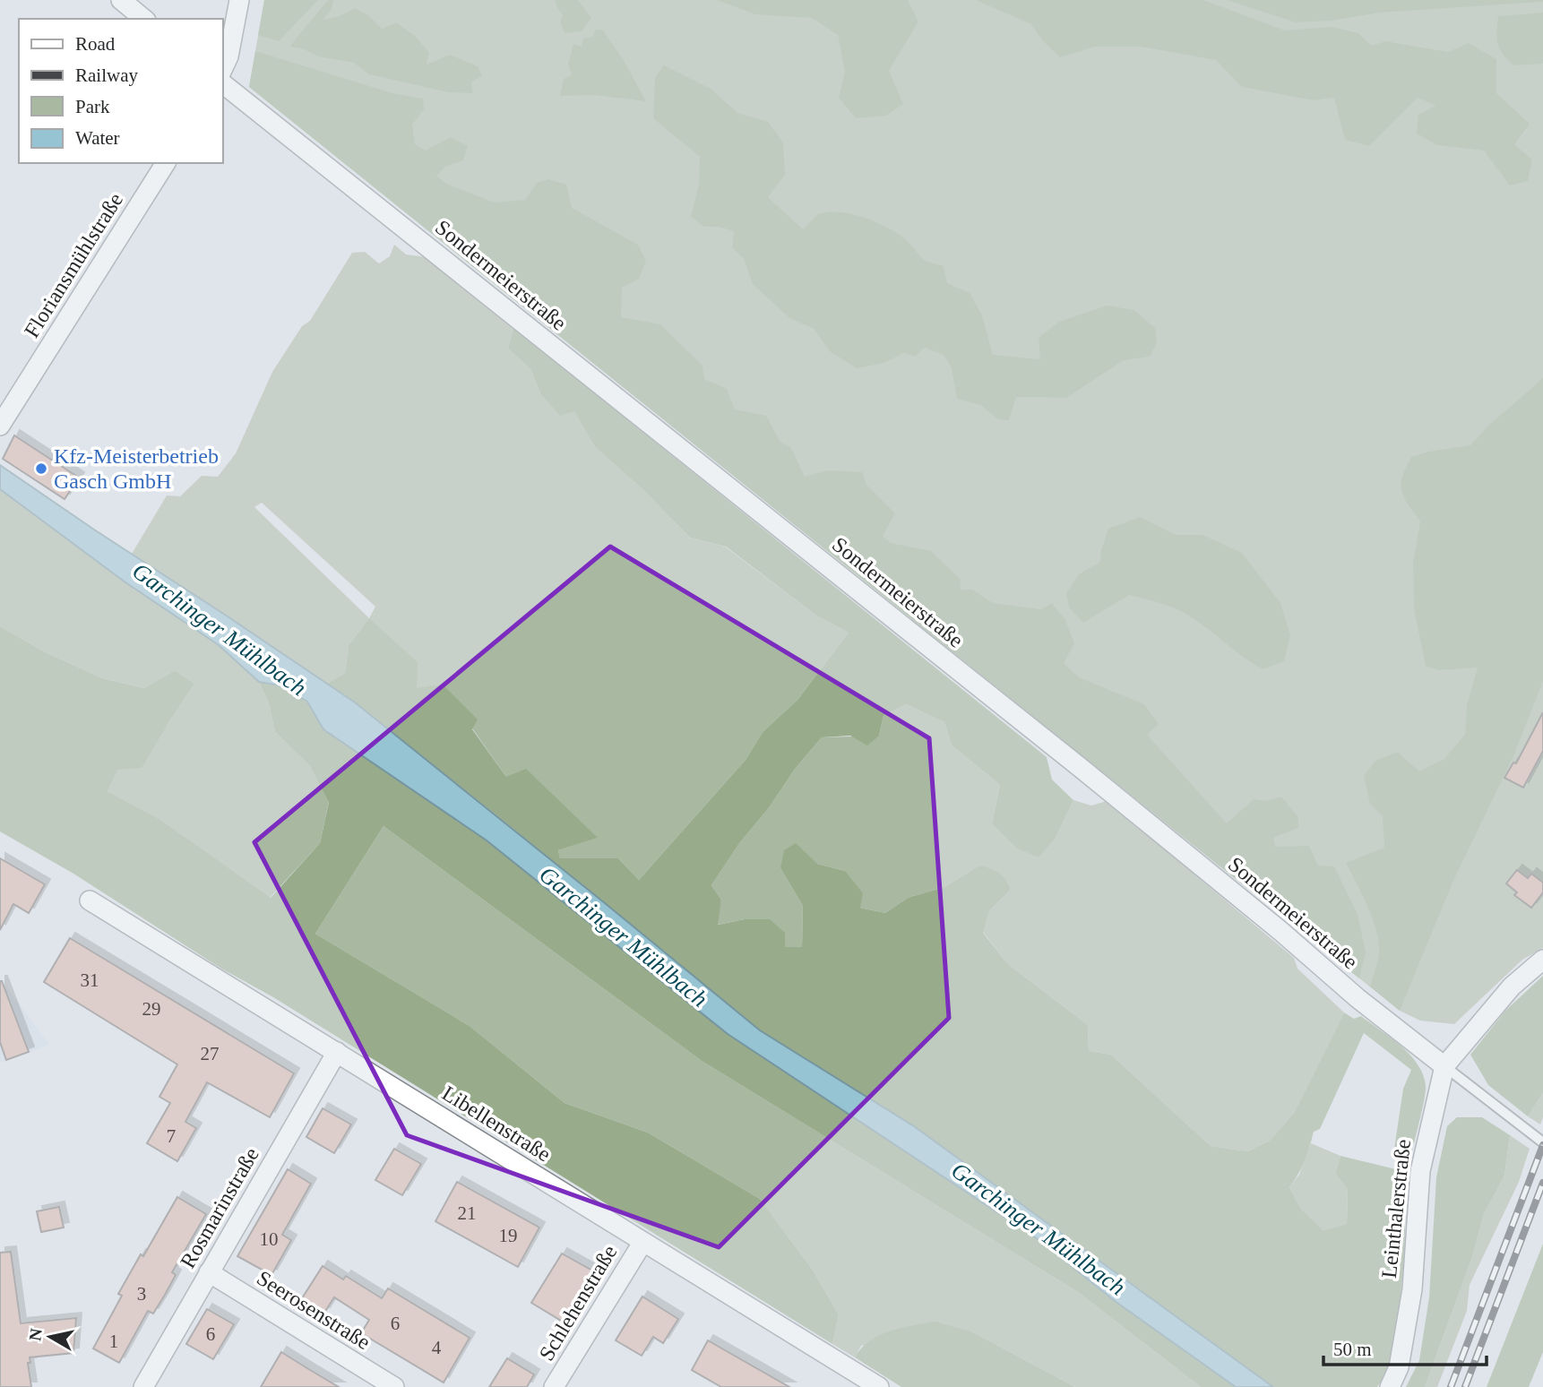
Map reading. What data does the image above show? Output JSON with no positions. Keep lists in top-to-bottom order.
{
  "streets": {
    "street": [
      "Floriansmühlstraße",
      "Sondermeierstraße",
      "Libellenstraße",
      "Rosmarinstraße",
      "Leinthalerstraße",
      "Schlehenstraße",
      "Seerosenstraße"
    ]
  },
  "crossings": [
    ["Sondermeierstraße", "Leinthalerstraße"],
    ["Libellenstraße", "Rosmarinstraße"],
    ["Libellenstraße", "Schlehenstraße"],
    ["Rosmarinstraße", "Seerosenstraße"]
  ],
  "water": ["Garchinger Mühlbach"],
  "places": ["Kfz-Meisterbetrieb Gasch GmbH"],
  "house_numbers": [
    "31",
    "29",
    "27",
    "7",
    "21",
    "19",
    "10",
    "3",
    "6",
    "6",
    "1",
    "4"
  ],
  "legend": [
    "Road",
    "Railway",
    "Park",
    "Water"
  ],
  "scale_bar": "50 m",
  "north": "left"
}
